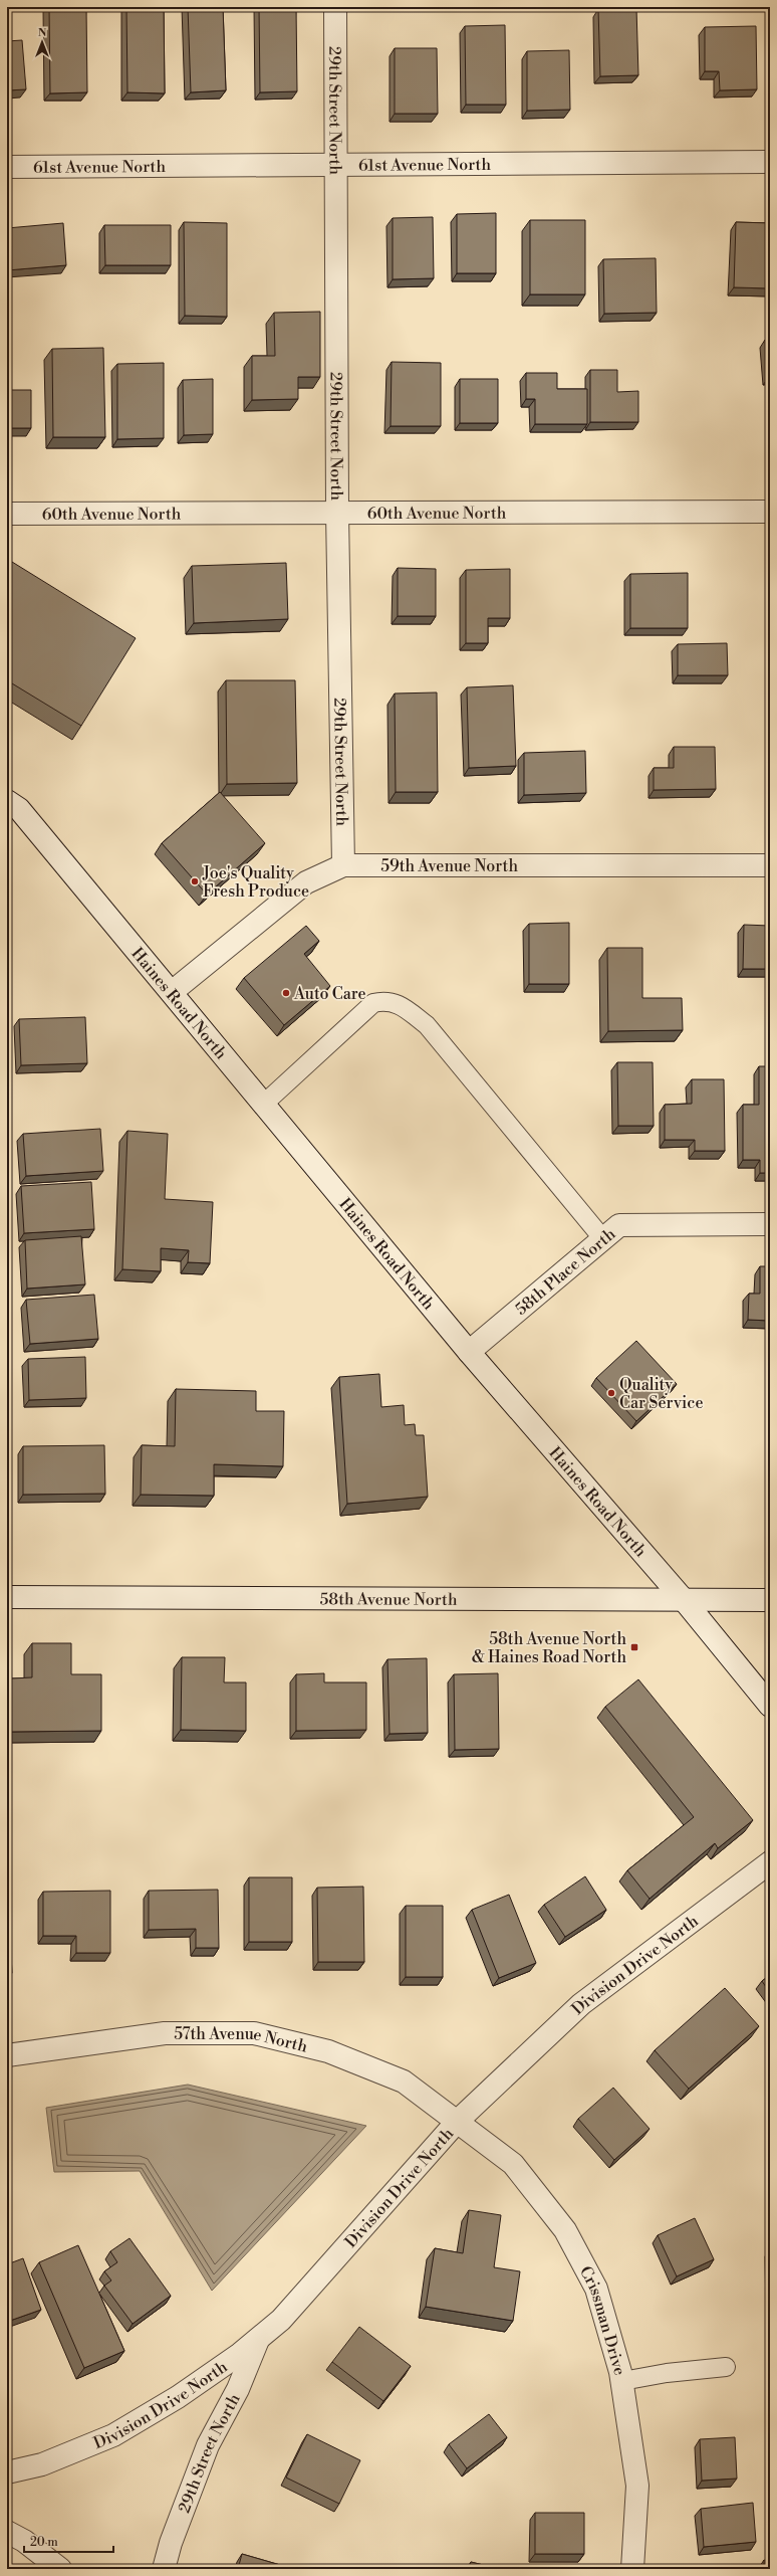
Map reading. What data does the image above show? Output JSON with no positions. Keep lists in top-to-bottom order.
{
  "streets": {
    "street": [
      "29th Street North",
      "61st Avenue North",
      "60th Avenue North",
      "59th Avenue North",
      "Haines Road North",
      "58th Place North",
      "58th Avenue North",
      "Division Drive North",
      "57th Avenue North",
      "Crissman Drive"
    ]
  },
  "crossings": [
    ["29th Street North", "61st Avenue North"],
    ["29th Street North", "60th Avenue North"],
    ["29th Street North", "59th Avenue North"],
    ["29th Street North", "Division Drive North"],
    ["59th Avenue North", "Haines Road North"],
    ["Haines Road North", "58th Place North"],
    ["Haines Road North", "58th Avenue North"],
    ["Division Drive North", "57th Avenue North"],
    ["Division Drive North", "Crissman Drive"],
    ["57th Avenue North", "Crissman Drive"]
  ],
  "places": {
    "other": ["Joe's Quality Fresh Produce", "Auto Care", "Quality Car Service"],
    "transit": ["58th Avenue North & Haines Road North"]
  },
  "scale_bar": "20 m",
  "north": "top"
}
